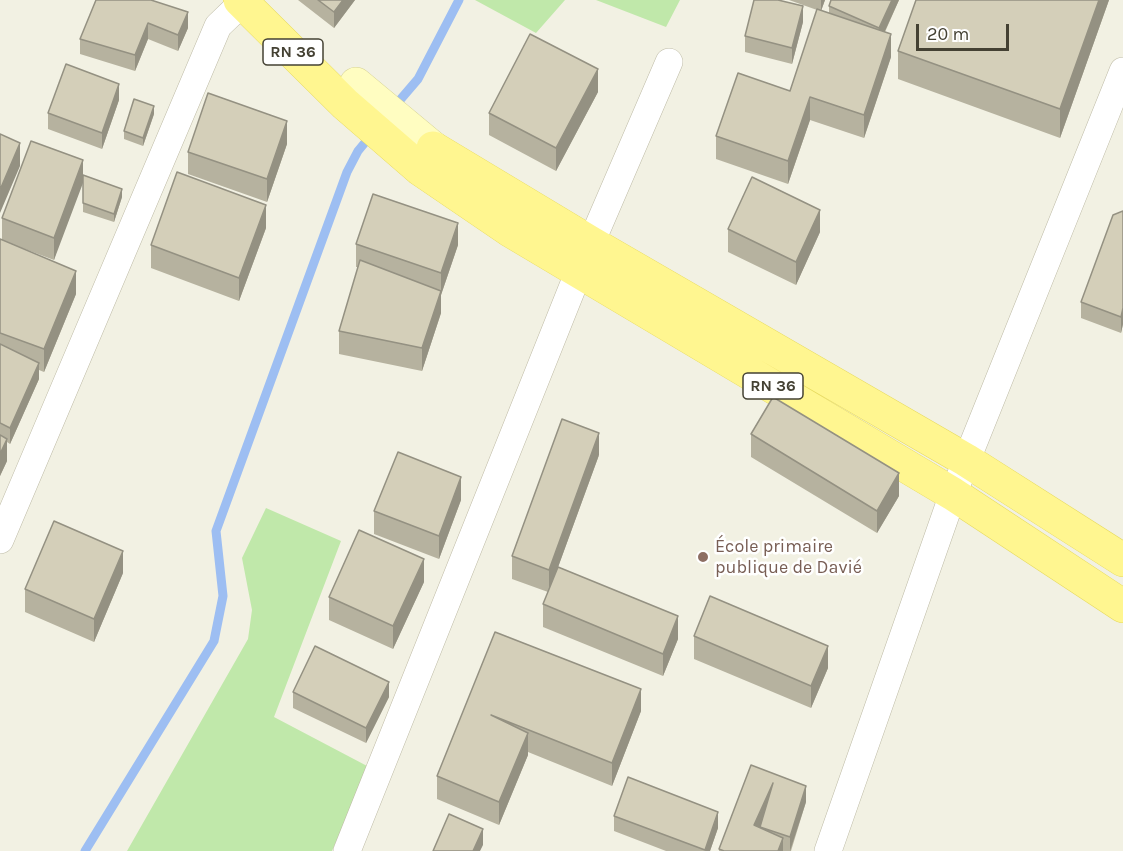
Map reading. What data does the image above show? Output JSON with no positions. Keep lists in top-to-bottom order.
{
  "streets": {
    "main road": ["RN 36"]
  },
  "places": ["École primaire publique de Davié"],
  "scale_bar": "20 m"
}
